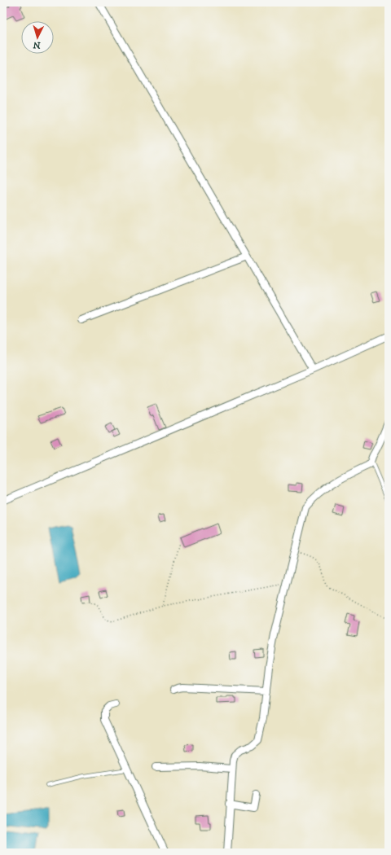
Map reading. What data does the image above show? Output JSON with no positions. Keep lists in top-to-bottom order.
{
  "north": "bottom"
}
